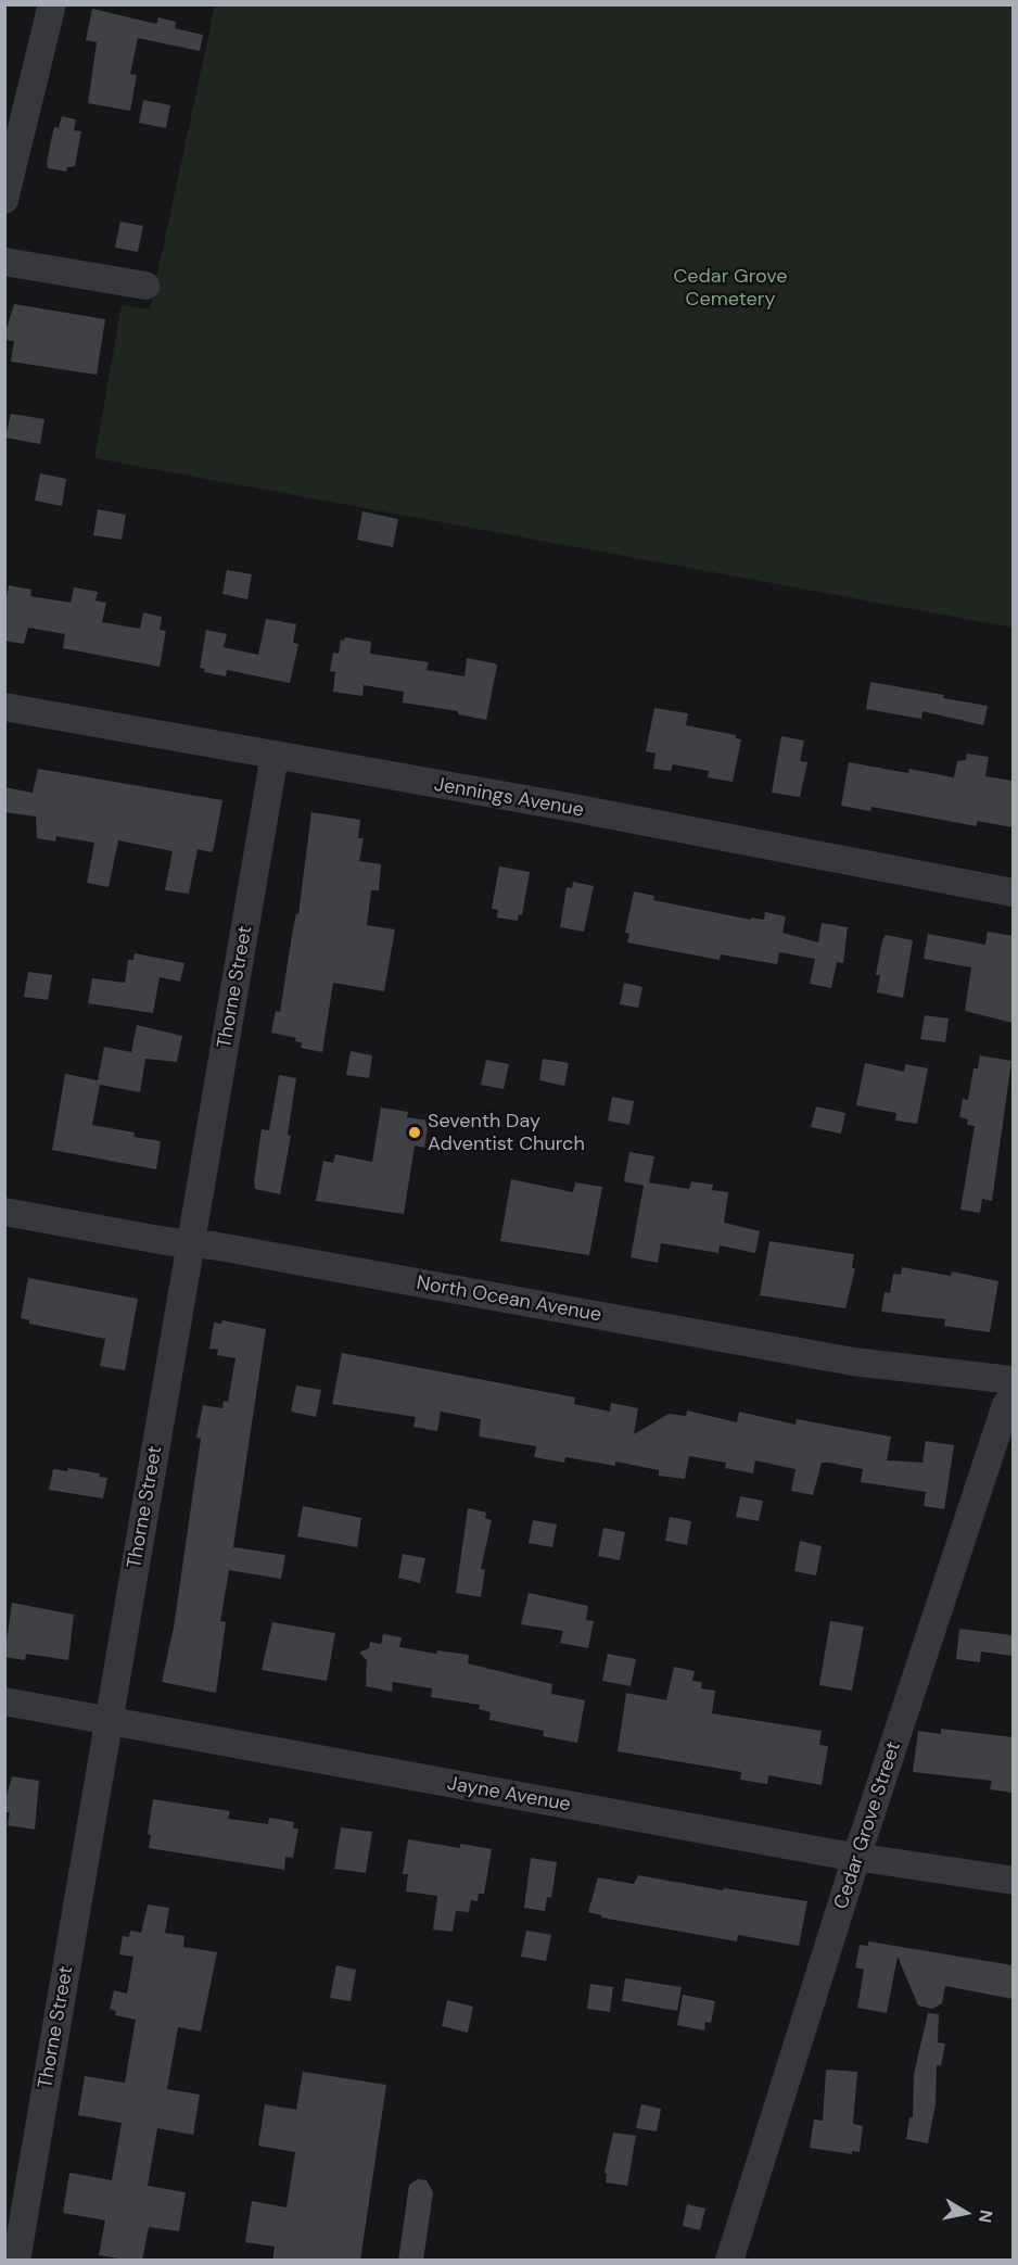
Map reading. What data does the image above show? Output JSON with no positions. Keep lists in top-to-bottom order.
{
  "streets": {
    "street": [
      "Jennings Avenue",
      "Thorne Street",
      "North Ocean Avenue",
      "Jayne Avenue",
      "Cedar Grove Street"
    ]
  },
  "crossings": [
    ["Jennings Avenue", "Thorne Street"],
    ["Thorne Street", "North Ocean Avenue"],
    ["Thorne Street", "Jayne Avenue"],
    ["Jayne Avenue", "Cedar Grove Street"]
  ],
  "parks": ["Cedar Grove Cemetery"],
  "places": ["Seventh Day Adventist Church"],
  "north": "right"
}
